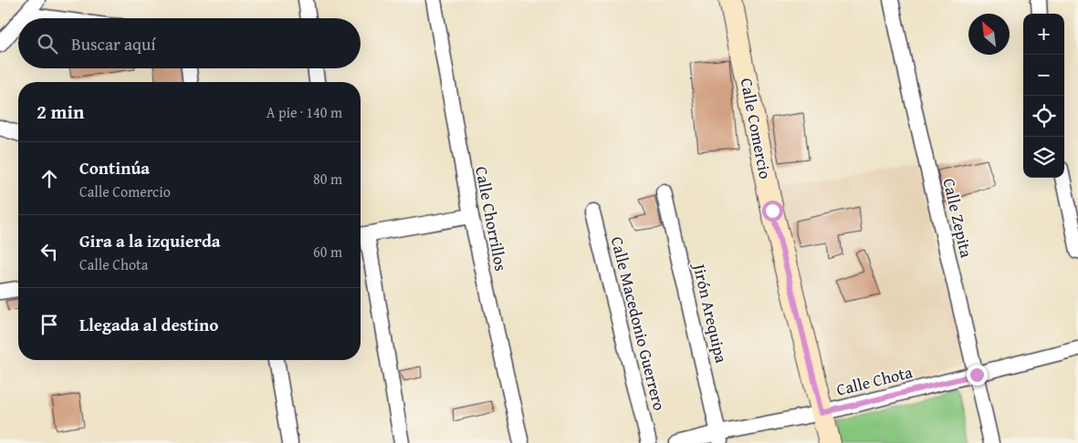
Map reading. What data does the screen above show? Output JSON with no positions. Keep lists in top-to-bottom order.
{
  "streets": {
    "street": [
      "Calle Comercio",
      "Calle Zepita",
      "Calle Chorrillos",
      "Jirón Arequipa",
      "Calle Macedonio Guerrero",
      "Calle Chota"
    ]
  },
  "crossings": [
    ["Calle Comercio", "Calle Chota"],
    ["Calle Zepita", "Calle Chota"],
    ["Jirón Arequipa", "Calle Chota"]
  ],
  "north": "top left",
  "page": {
    "map_buttons": ["+", "−"],
    "search": "Buscar aquí",
    "heading": ["2 min", "A pie · 140 m"],
    "list": [
      ["Continúa", "Calle Comercio", "80 m"],
      ["Gira a la izquierda", "Calle Chota", "60 m"],
      "Llegada al destino"
    ]
  }
}
